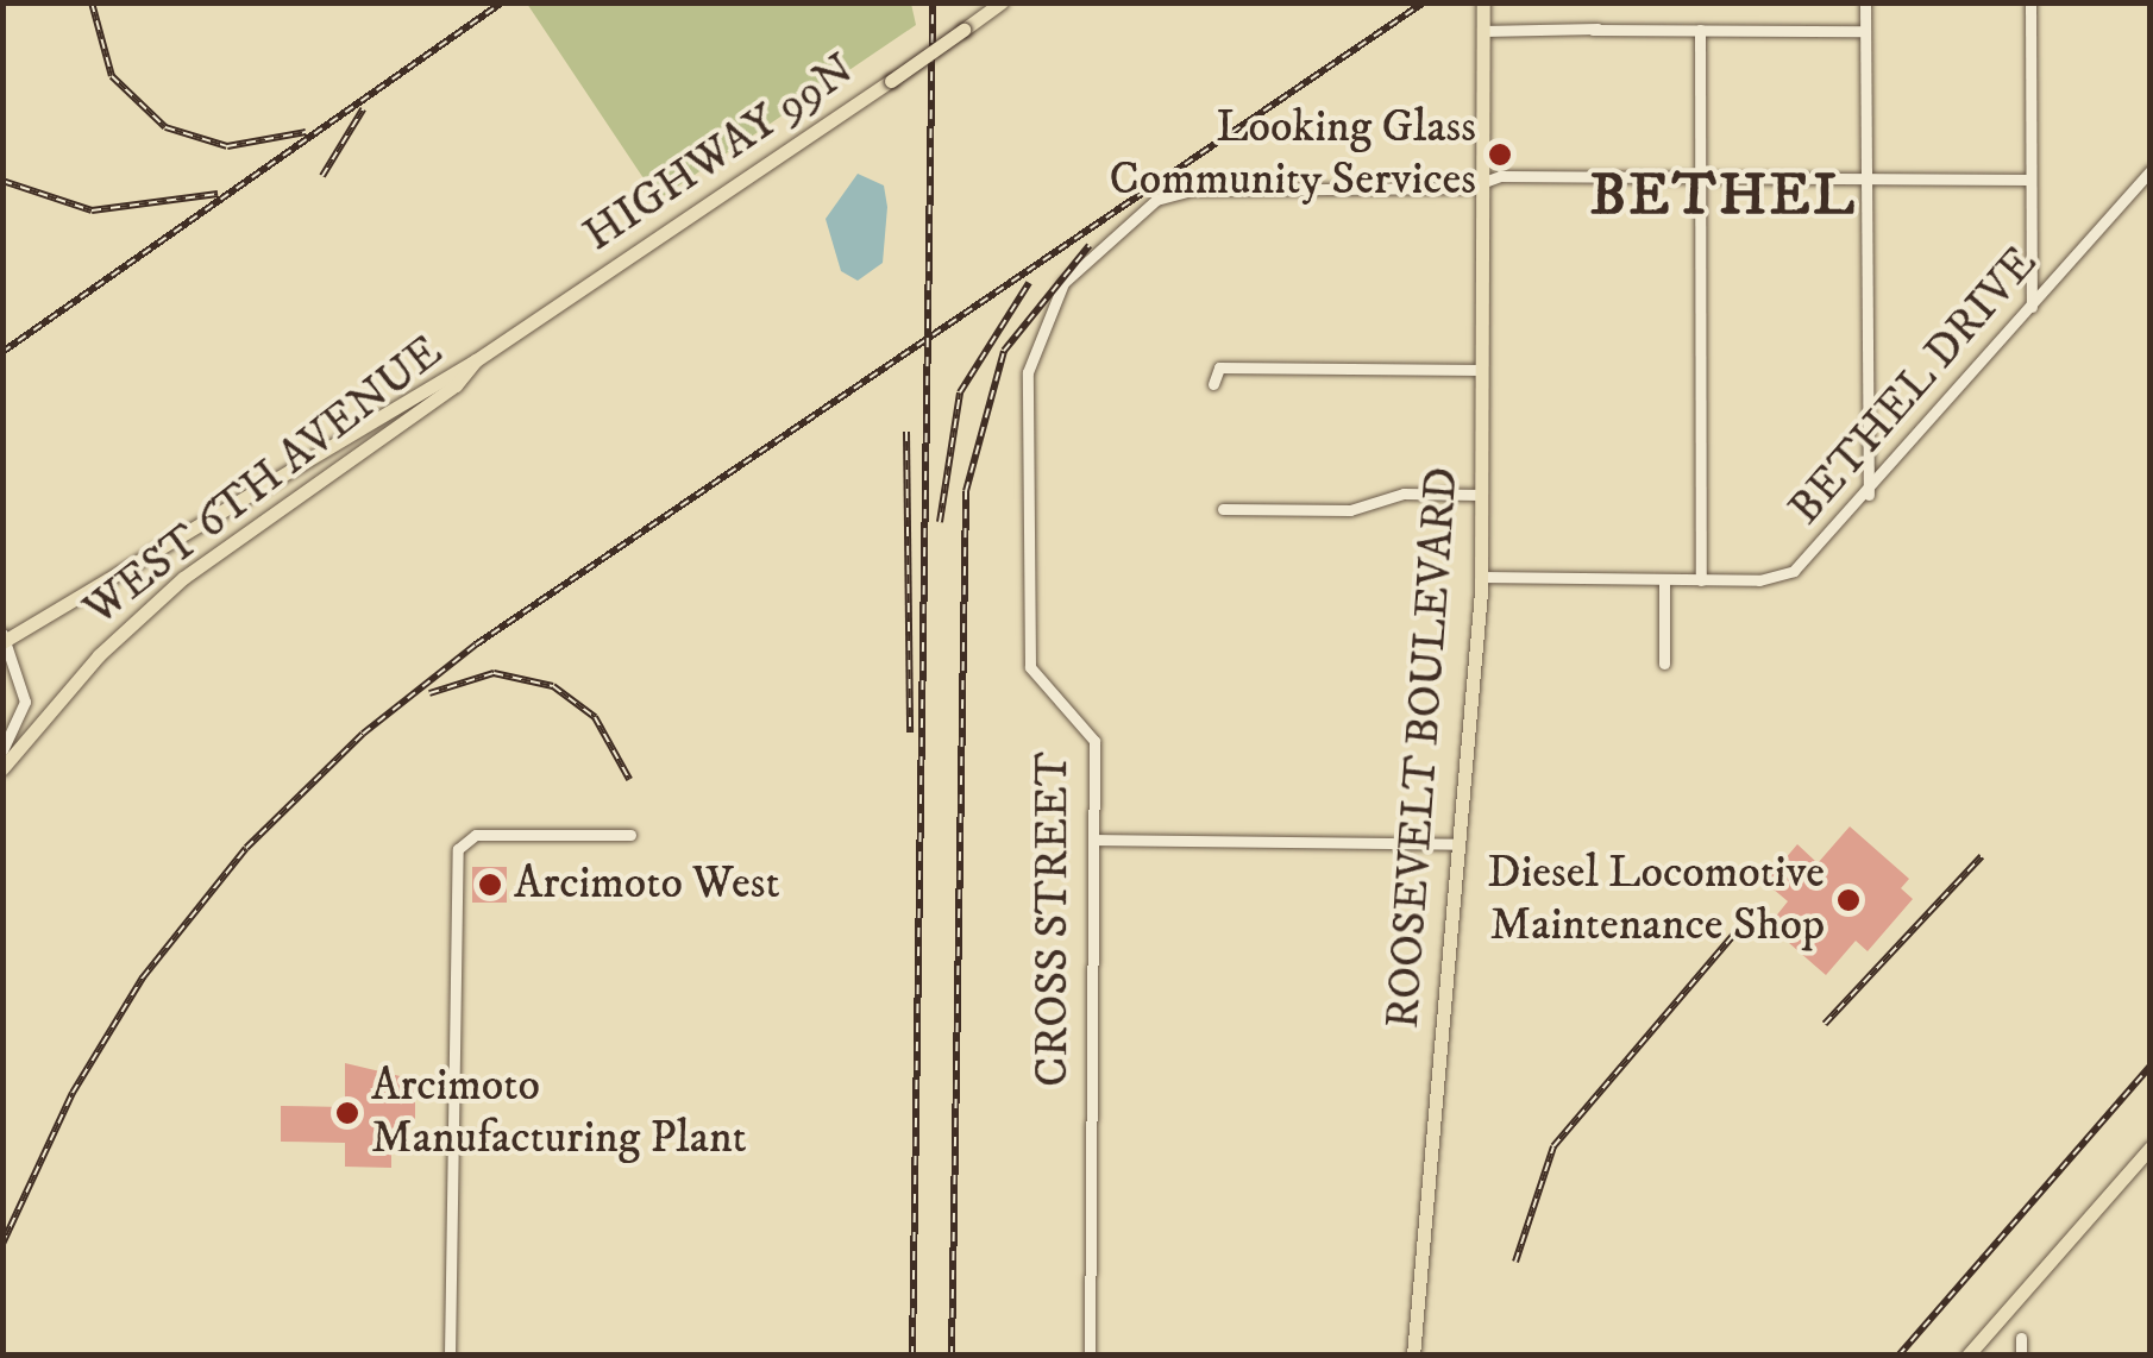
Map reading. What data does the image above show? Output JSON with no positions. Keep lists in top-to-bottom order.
{
  "streets": {
    "main road": ["HIGHWAY 99N", "WEST 6TH AVENUE", "ROOSEVELT BOULEVARD"],
    "street": ["BETHEL DRIVE", "CROSS STREET"]
  },
  "crossings": [
    ["HIGHWAY 99N", "WEST 6TH AVENUE"],
    ["BETHEL DRIVE", "ROOSEVELT BOULEVARD"],
    ["ROOSEVELT BOULEVARD", "CROSS STREET"]
  ],
  "districts": ["BETHEL"],
  "places": [
    "Looking Glass Community Services",
    "Arcimoto West",
    "Diesel Locomotive Maintenance Shop",
    "Arcimoto Manufacturing Plant"
  ]
}
